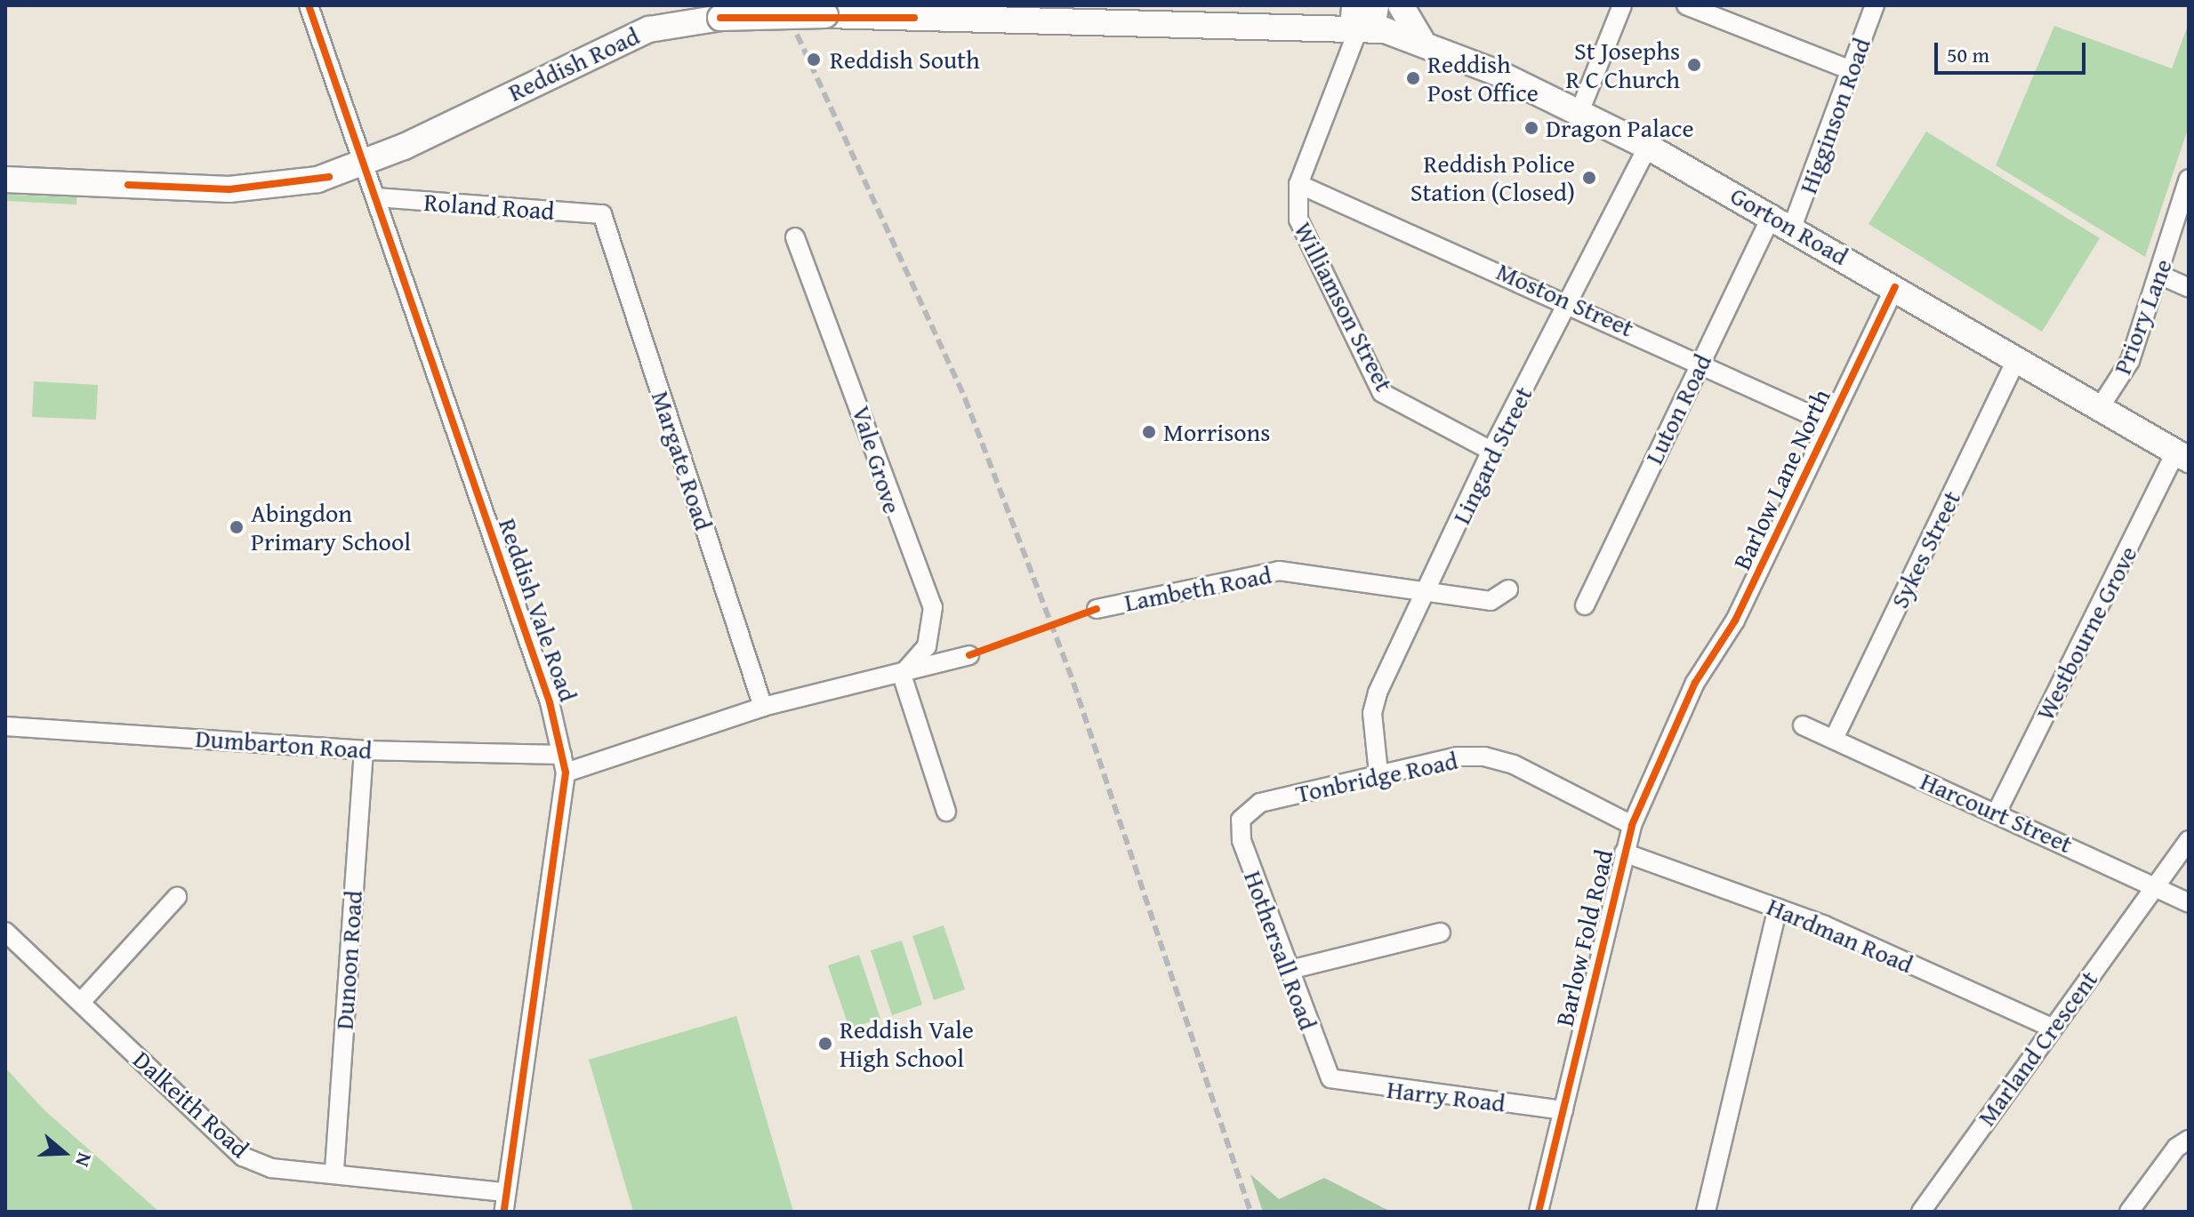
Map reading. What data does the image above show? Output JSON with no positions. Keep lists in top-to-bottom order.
{
  "streets": {
    "main road": ["Reddish Road", "Gorton Road"],
    "street": [
      "Higginson Road",
      "Roland Road",
      "Moston Street",
      "Williamson Street",
      "Priory Lane",
      "Luton Road",
      "Lingard Street",
      "Vale Grove",
      "Margate Road",
      "Barlow Lane North",
      "Sykes Street",
      "Lambeth Road",
      "Reddish Vale Road",
      "Westbourne Grove",
      "Dumbarton Road",
      "Tonbridge Road",
      "Harcourt Street",
      "Hardman Road",
      "Barlow Fold Road",
      "Hothersall Road",
      "Dunoon Road",
      "Marland Crescent",
      "Harry Road",
      "Dalkeith Road"
    ]
  },
  "crossings": [
    ["Reddish Road", "Gorton Road"],
    ["Reddish Road", "Williamson Street"],
    ["Reddish Road", "Reddish Vale Road"],
    ["Higginson Road", "Gorton Road"],
    ["Higginson Road", "Luton Road"],
    ["Roland Road", "Margate Road"],
    ["Roland Road", "Reddish Vale Road"],
    ["Gorton Road", "Williamson Street"],
    ["Gorton Road", "Priory Lane"],
    ["Gorton Road", "Luton Road"],
    ["Gorton Road", "Lingard Street"],
    ["Gorton Road", "Barlow Lane North"],
    ["Gorton Road", "Sykes Street"],
    ["Gorton Road", "Westbourne Grove"],
    ["Moston Street", "Williamson Street"],
    ["Moston Street", "Luton Road"],
    ["Moston Street", "Lingard Street"],
    ["Moston Street", "Barlow Lane North"],
    ["Williamson Street", "Lingard Street"],
    ["Lingard Street", "Lambeth Road"],
    ["Lingard Street", "Tonbridge Road"],
    ["Barlow Lane North", "Barlow Fold Road"],
    ["Sykes Street", "Harcourt Street"],
    ["Reddish Vale Road", "Dumbarton Road"],
    ["Reddish Vale Road", "Dalkeith Road"],
    ["Westbourne Grove", "Harcourt Street"],
    ["Dumbarton Road", "Dunoon Road"],
    ["Tonbridge Road", "Barlow Fold Road"],
    ["Tonbridge Road", "Hothersall Road"],
    ["Harcourt Street", "Marland Crescent"],
    ["Hardman Road", "Barlow Fold Road"],
    ["Hardman Road", "Marland Crescent"],
    ["Barlow Fold Road", "Harry Road"],
    ["Hothersall Road", "Harry Road"],
    ["Dunoon Road", "Dalkeith Road"]
  ],
  "places": [
    "Reddish South",
    "St Josephs R C Church",
    "Reddish Post Office",
    "Dragon Palace",
    "Reddish Police Station (Closed)",
    "Morrisons",
    "Abingdon Primary School",
    "Reddish Vale High School"
  ],
  "scale_bar": "50 m",
  "north": "right"
}
